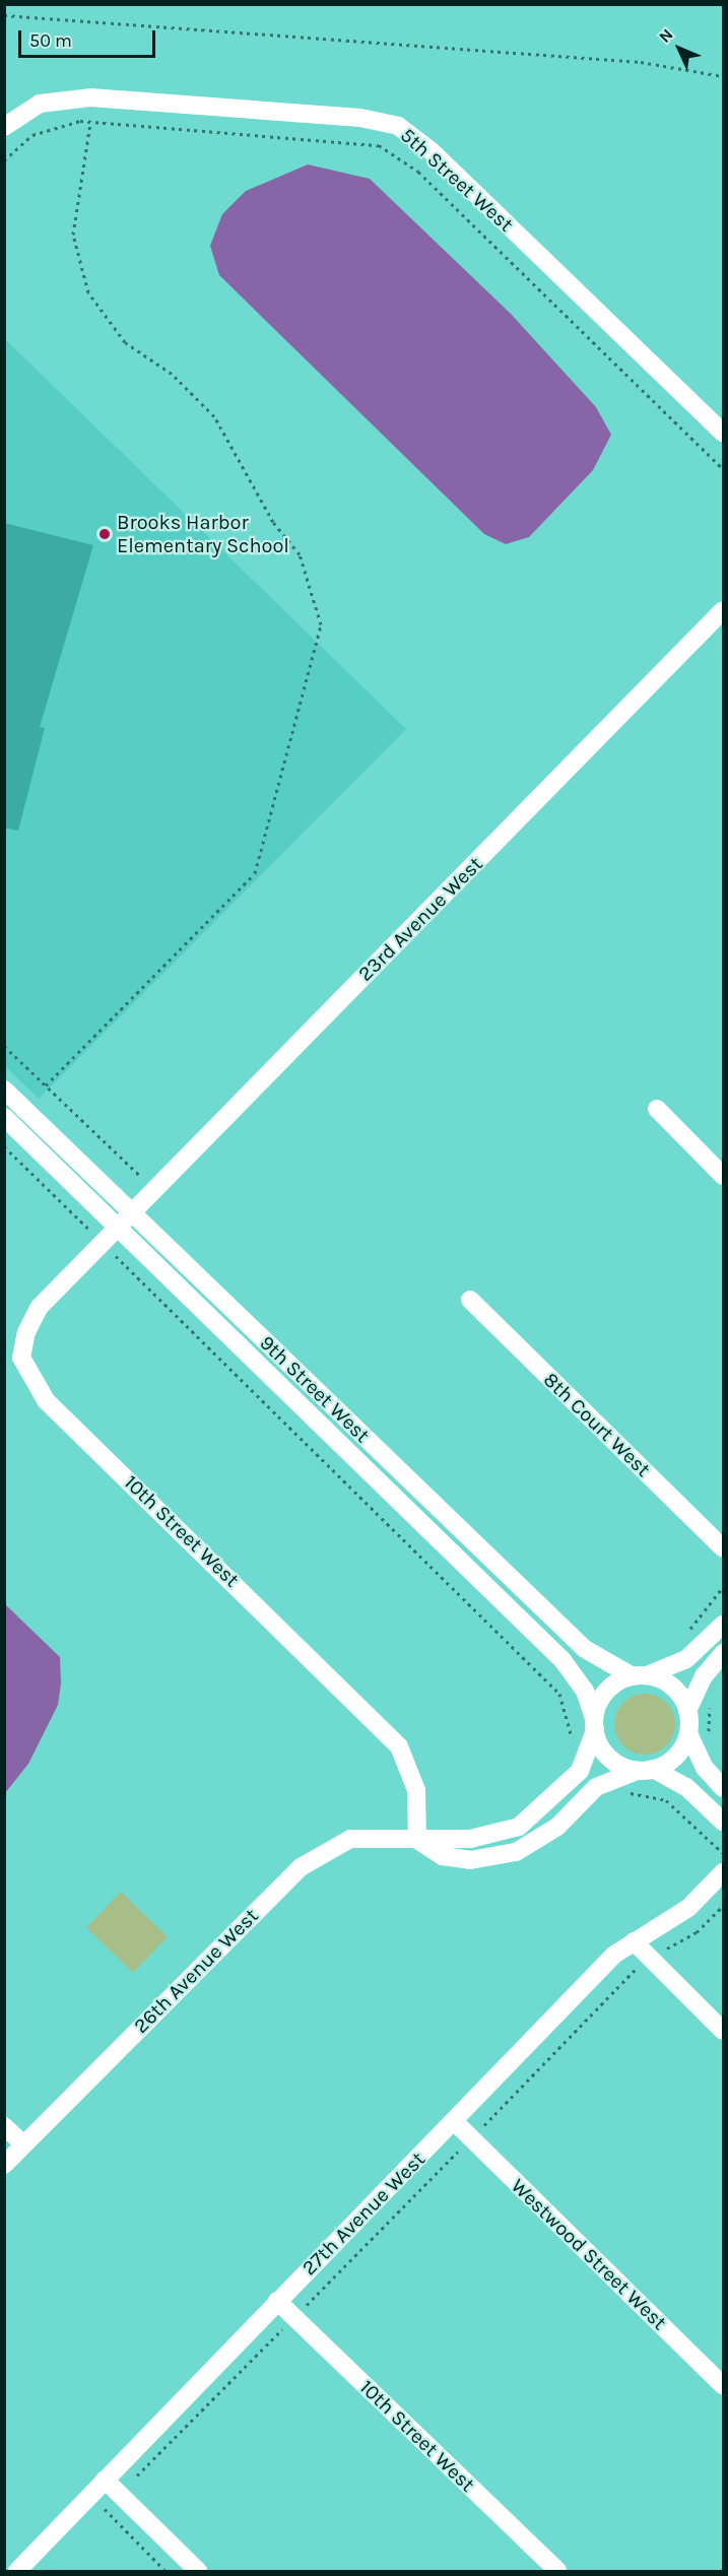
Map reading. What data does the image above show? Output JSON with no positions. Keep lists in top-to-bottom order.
{
  "streets": {
    "street": [
      "5th Street West",
      "23rd Avenue West",
      "9th Street West",
      "8th Court West",
      "10th Street West",
      "26th Avenue West",
      "27th Avenue West",
      "Westwood Street West"
    ]
  },
  "crossings": [
    ["23rd Avenue West", "9th Street West"],
    ["23rd Avenue West", "10th Street West"],
    ["9th Street West", "10th Street West"],
    ["9th Street West", "26th Avenue West"],
    ["10th Street West", "26th Avenue West"],
    ["10th Street West", "27th Avenue West"],
    ["27th Avenue West", "Westwood Street West"]
  ],
  "places": ["Brooks Harbor Elementary School"],
  "scale_bar": "50 m",
  "north": "top left"
}
